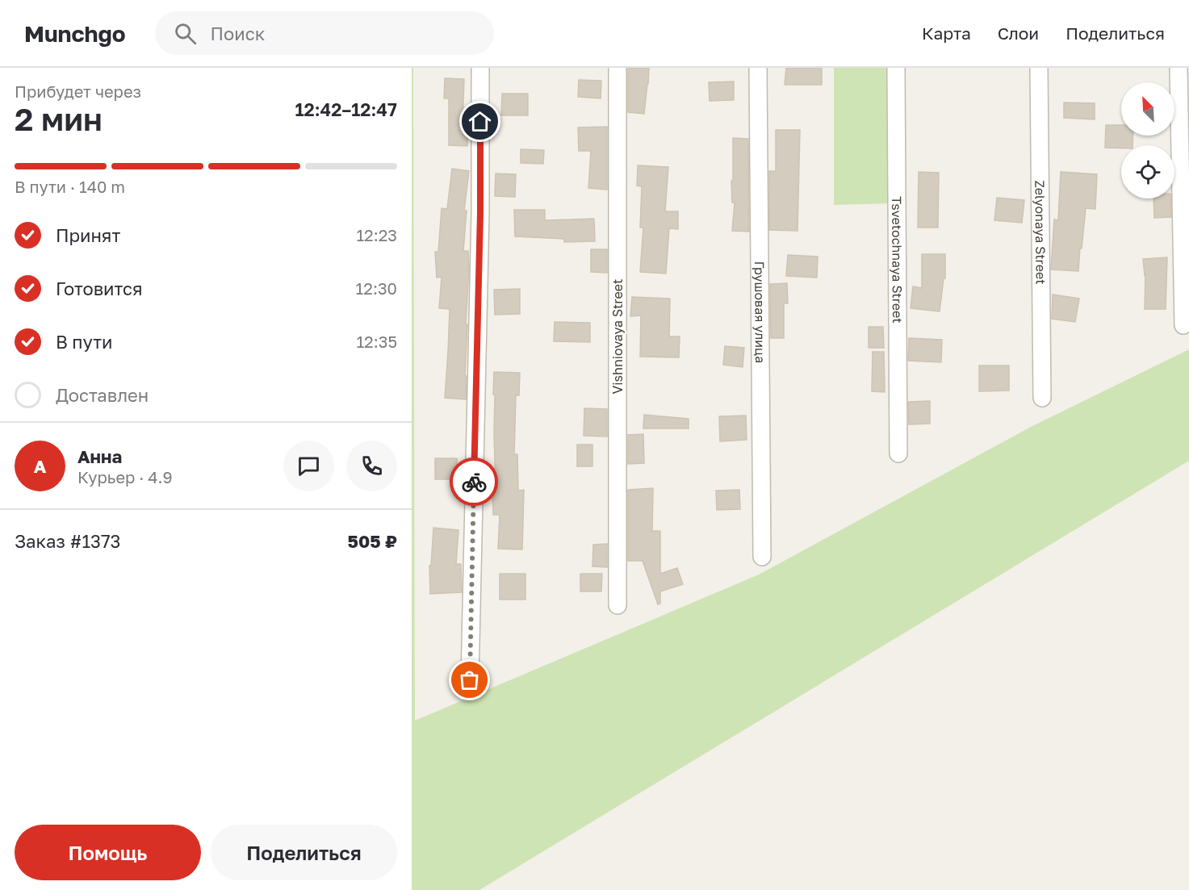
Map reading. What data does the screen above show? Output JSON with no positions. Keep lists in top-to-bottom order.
{
  "streets": {
    "street": [
      "Zelyonaya Street",
      "Tsvetochnaya Street",
      "Грушовая улица",
      "Vishniovaya Street"
    ]
  },
  "north": "top left",
  "page": {
    "header": "Munchgo",
    "search": "Поиск",
    "nav": ["Карта", "Слои", "Поделиться"],
    "heading": ["2 мин", "Прибудет через", "12:42–12:47"],
    "panel": [
      "Анна",
      "Курьер · 4.9",
      "Заказ #1373",
      "505 ₽"
    ],
    "bar": "В пути · 140 m",
    "list": [
      ["Принят", "12:23"],
      ["Готовится", "12:30"],
      ["В пути", "12:35"],
      "Доставлен"
    ],
    "round": "А",
    "buttons": ["Помощь", "Поделиться"]
  }
}
